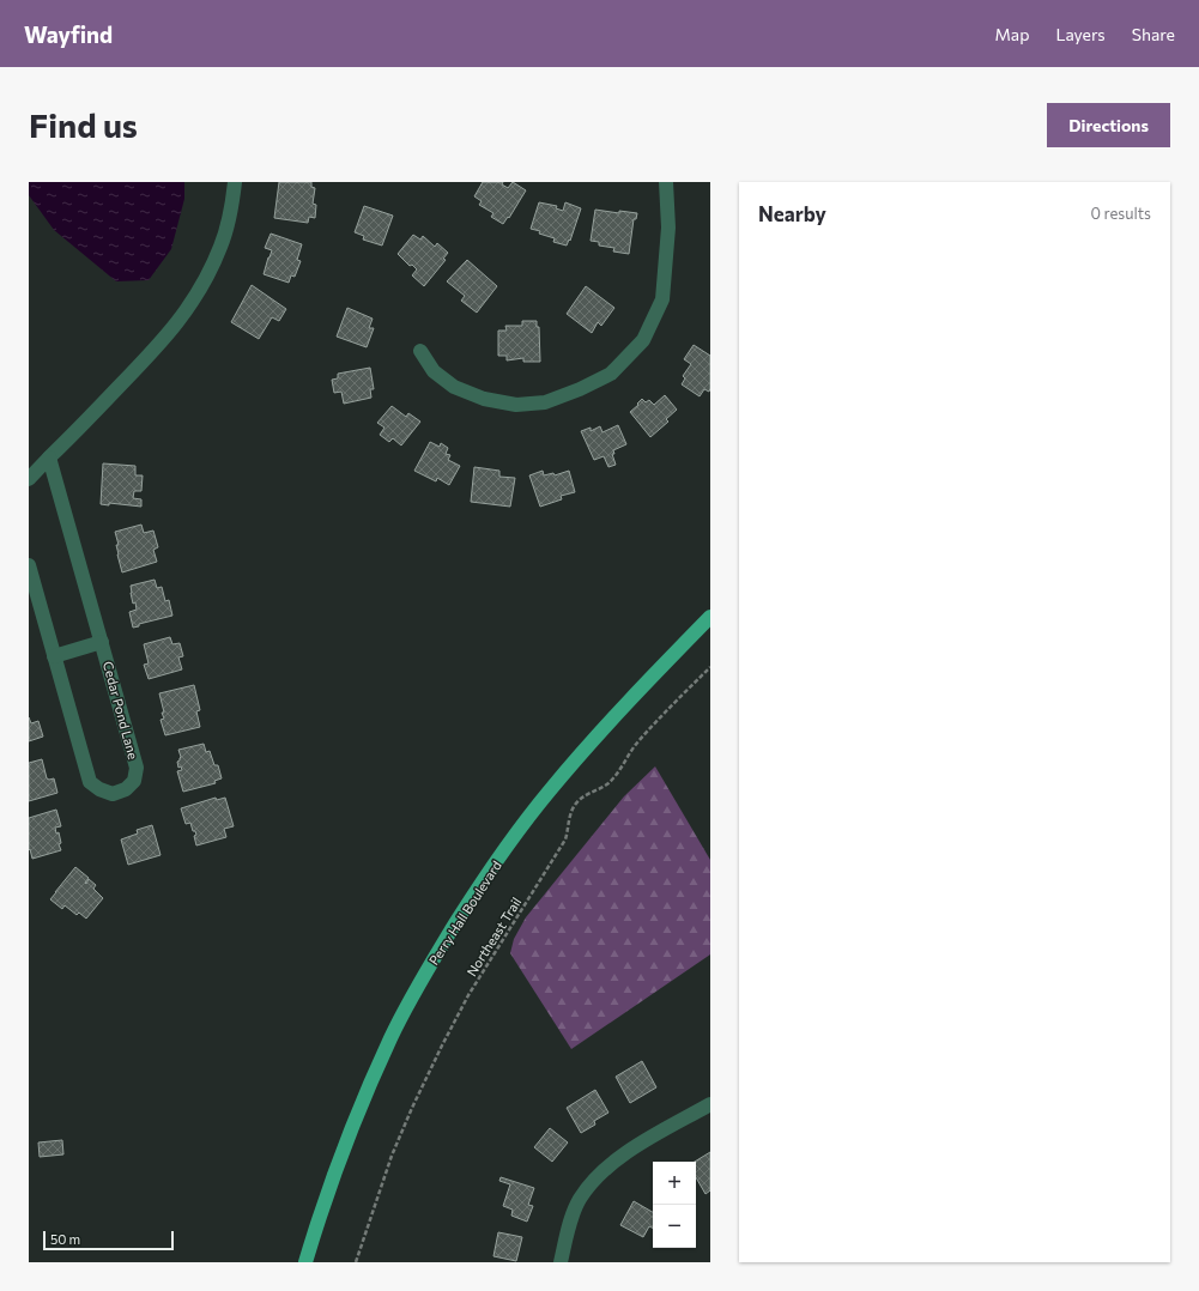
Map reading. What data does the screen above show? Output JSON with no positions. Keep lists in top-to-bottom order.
{
  "streets": {
    "main road": ["Perry Hall Boulevard"],
    "street": ["Cedar Pond Lane"],
    "path": ["Northeast Trail"]
  },
  "scale_bar": "50 m",
  "page": {
    "header": "Wayfind",
    "nav": ["Map", "Layers", "Share"],
    "buttons": "Directions",
    "title": "Find us",
    "heading": ["Nearby", "0 results"],
    "map_buttons": ["+", "−"],
    "scale": "50 m"
  }
}
